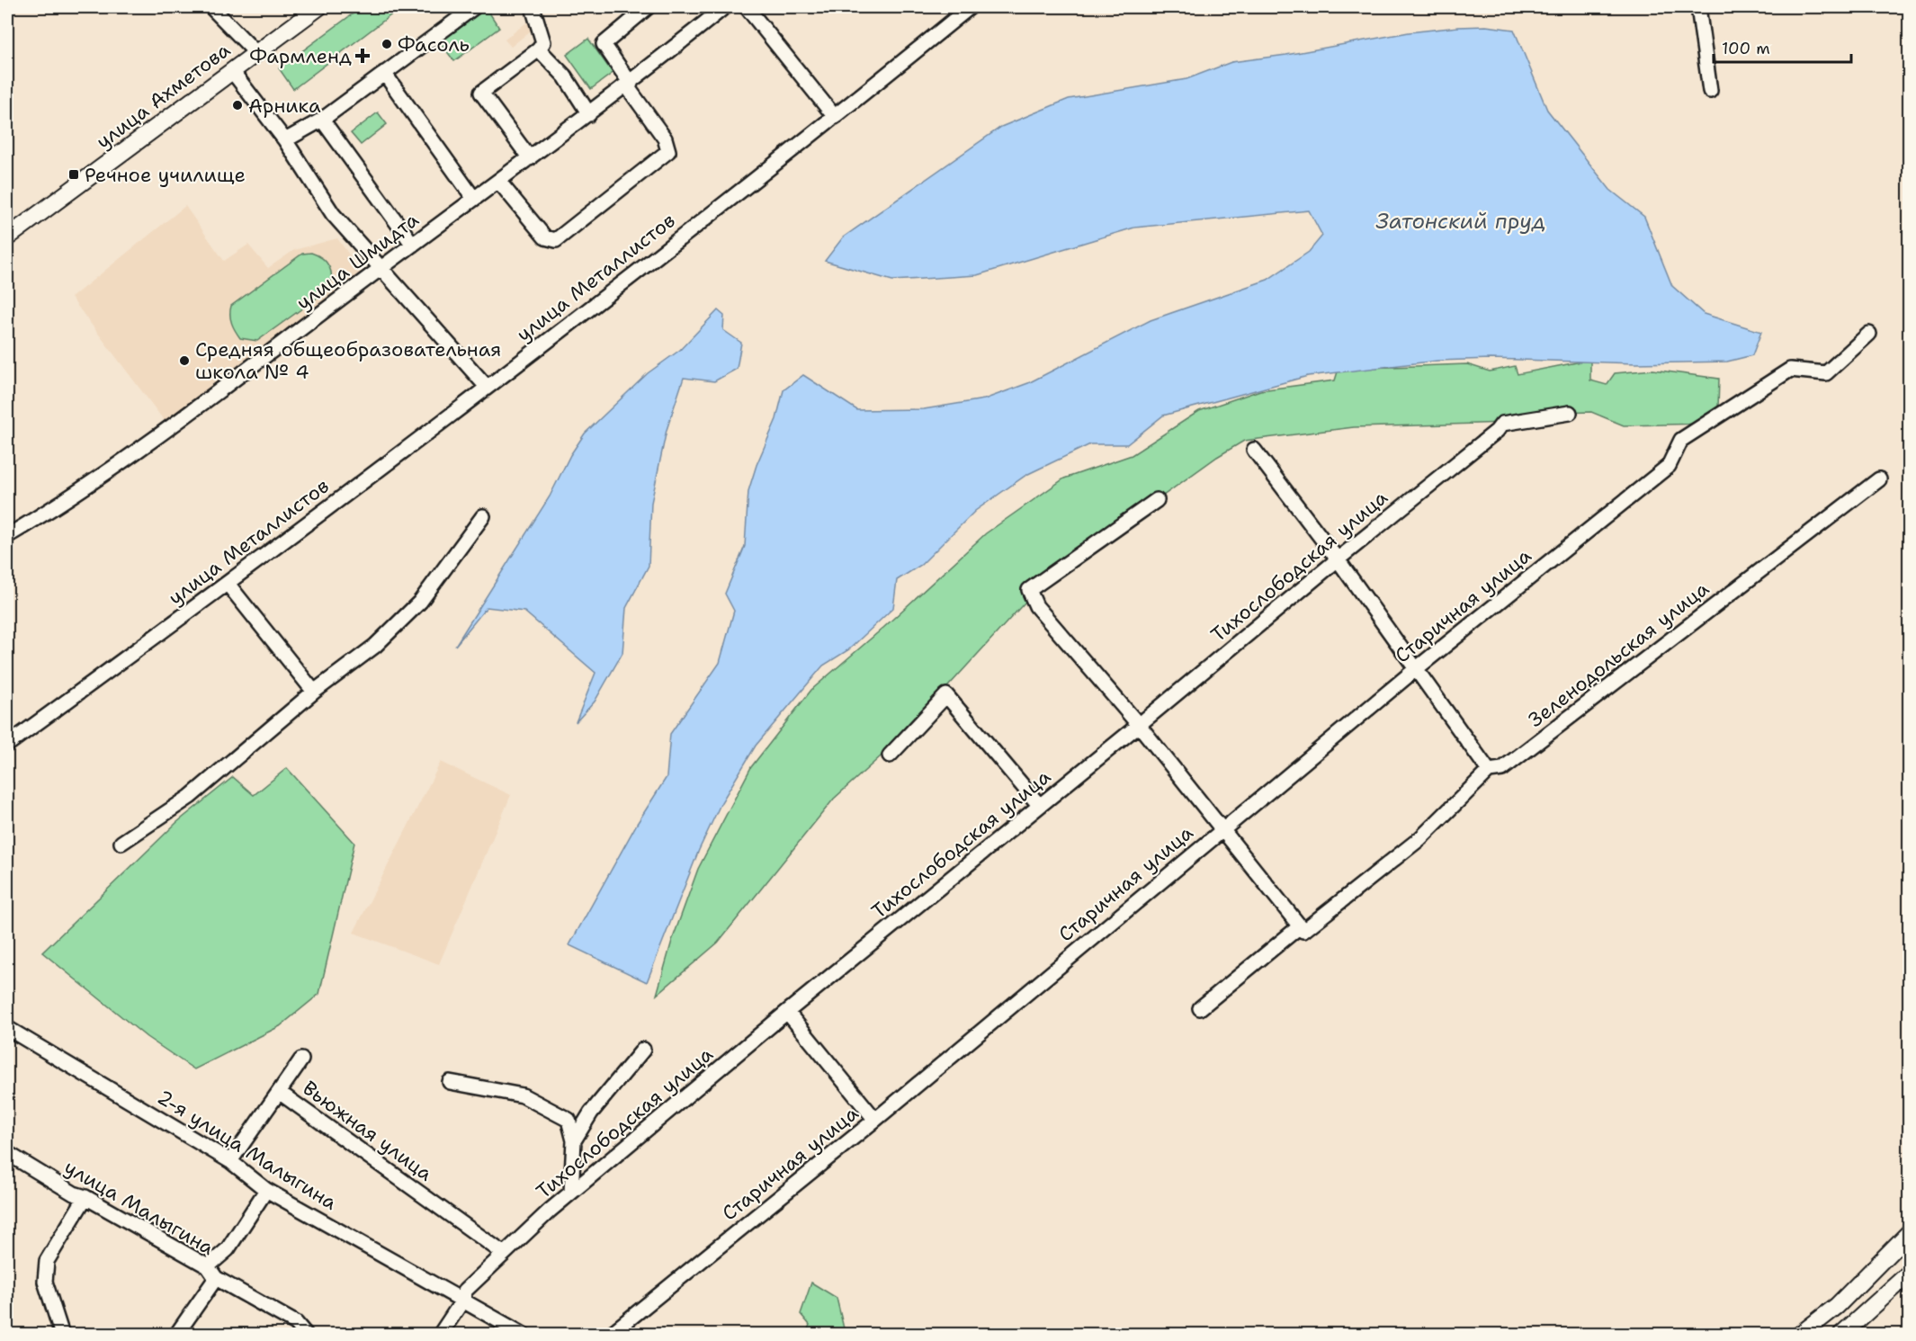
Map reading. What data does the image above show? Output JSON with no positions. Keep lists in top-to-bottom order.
{
  "streets": {
    "main road": ["улица Ахметова"],
    "street": [
      "улица Шмидта",
      "улица Металлистов",
      "Тихослободская улица",
      "Старичная улица",
      "Зеленодольская улица",
      "Вьюжная улица",
      "2-я улица Малыгина",
      "улица Малыгина"
    ]
  },
  "crossings": [
    ["Тихослободская улица", "Вьюжная улица"],
    ["Тихослободская улица", "2-я улица Малыгина"],
    ["Вьюжная улица", "2-я улица Малыгина"]
  ],
  "water": ["Затонский пруд"],
  "places": {
    "other": ["Фасоль", "Арника", "Средняя общеобразовательная школа № 4"],
    "health": ["Фармленд"],
    "transit": ["Речное училище"]
  },
  "scale_bar": "100 m"
}
